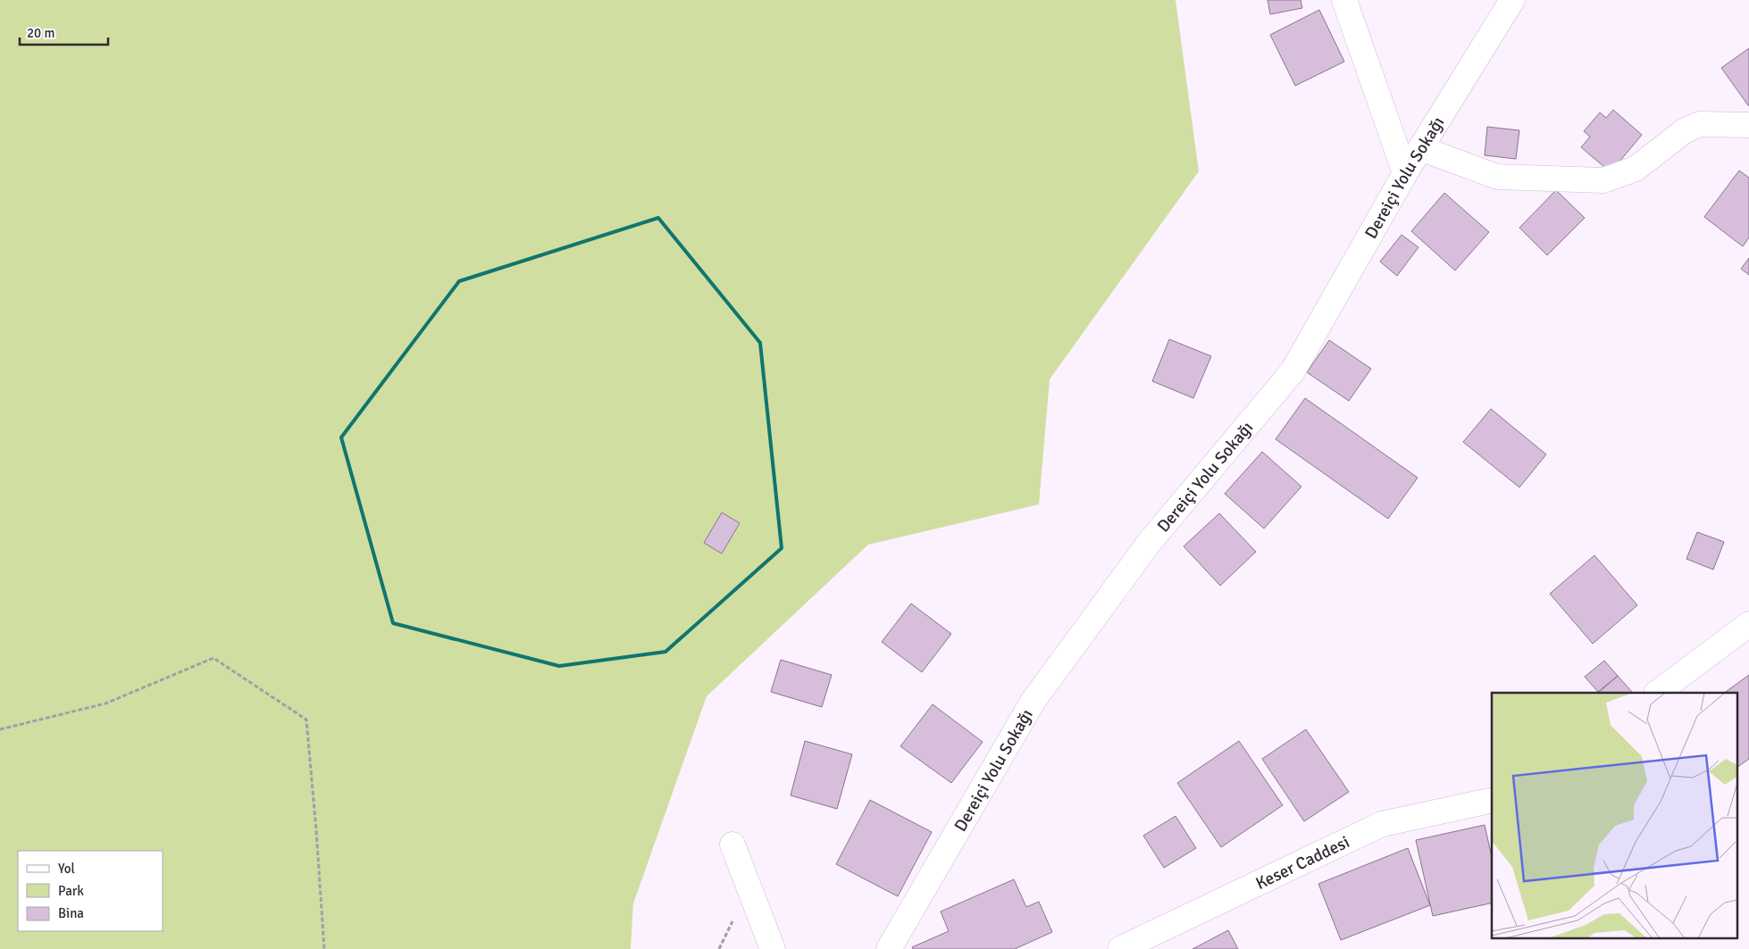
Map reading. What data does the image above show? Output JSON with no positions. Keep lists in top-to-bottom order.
{
  "streets": {
    "street": ["Dereiçi Yolu Sokağı", "Keser Caddesi"]
  },
  "legend": ["Yol", "Park", "Bina"],
  "scale_bar": "20 m"
}
